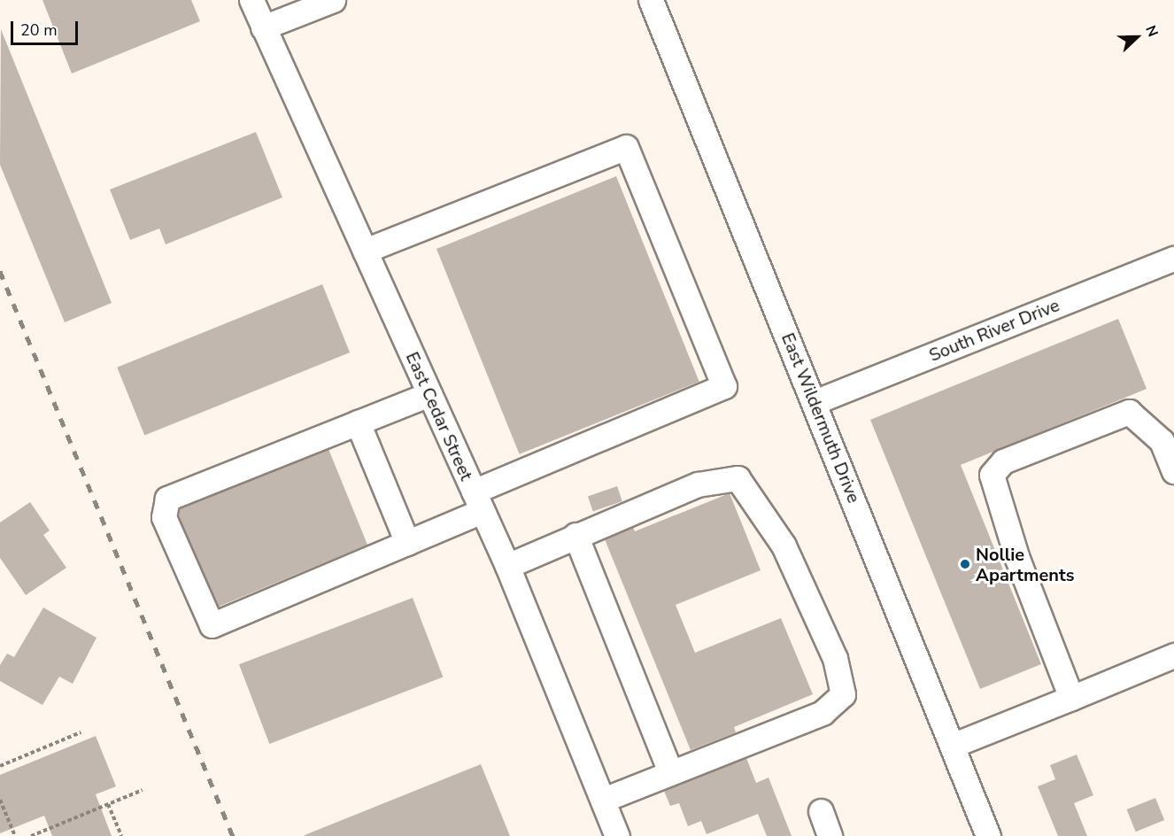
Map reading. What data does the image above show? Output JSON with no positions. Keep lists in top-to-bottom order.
{
  "streets": {
    "street": ["South River Drive", "East Cedar Street", "East Wildermuth Drive"]
  },
  "crossings": [
    ["South River Drive", "East Wildermuth Drive"]
  ],
  "places": ["Nollie Apartments"],
  "scale_bar": "20 m",
  "north": "right"
}
